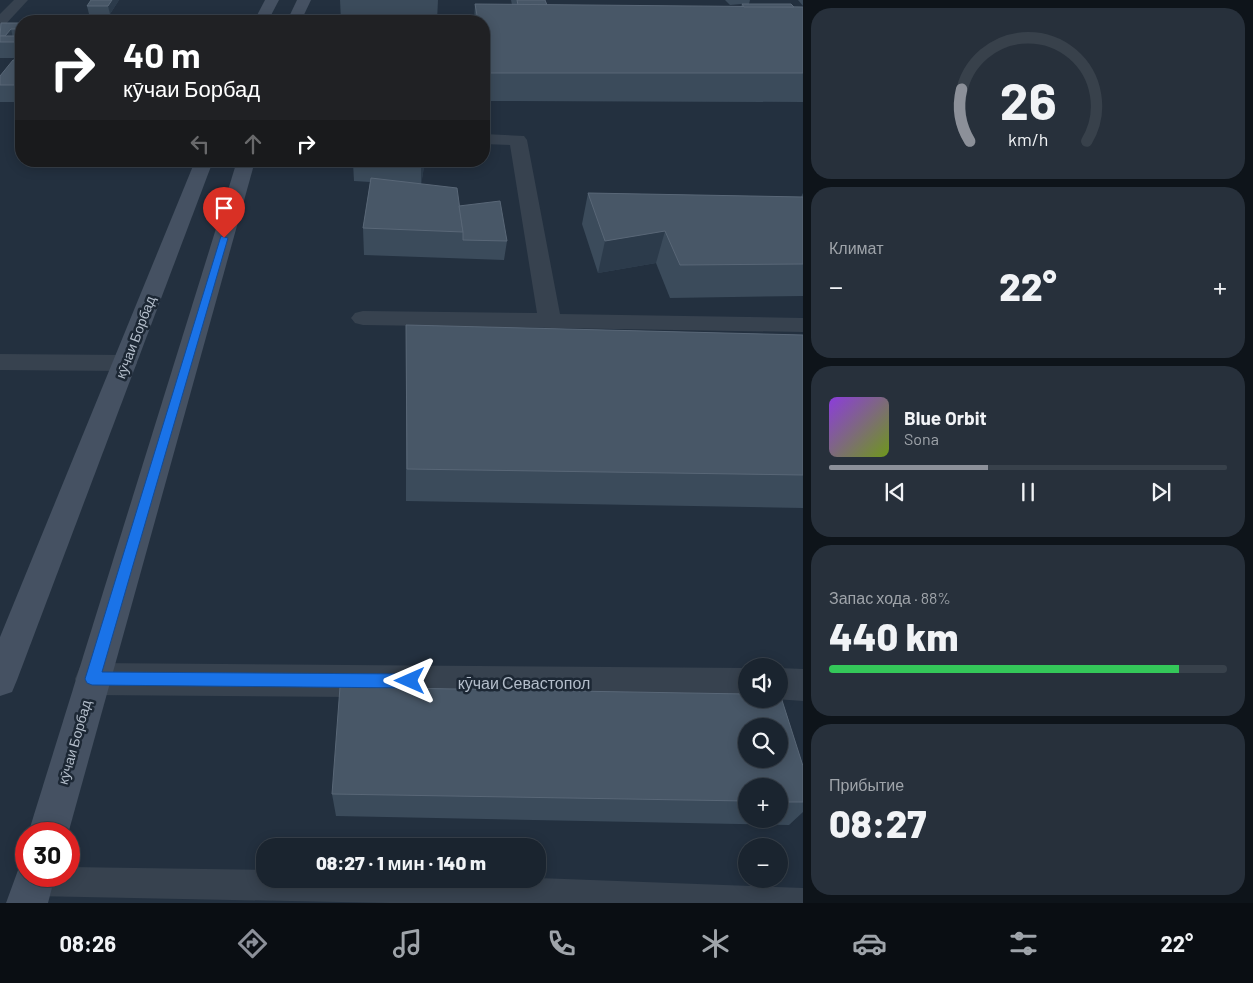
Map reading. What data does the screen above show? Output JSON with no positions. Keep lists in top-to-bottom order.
{
  "streets": {
    "main road": ["кӯчаи Борбад"],
    "street": ["кӯчаи Севастопол"]
  },
  "crossings": [
    ["кӯчаи Борбад", "кӯчаи Севастопол"]
  ],
  "page": {
    "turn": ["40 m", "кӯчаи Борбад"],
    "tile": [
      "Климат",
      ["Запас хода · 88%", "440 km"],
      ["Прибытие", "08:27"]
    ],
    "heat": ["−", "22°", "+"],
    "song": ["Blue Orbit", "Sona"],
    "map_buttons": ["+", "−"],
    "limit": "30",
    "trip": "08:27 · 1 мин · 140 m",
    "tabs": ["08:26", "22°"],
    "gauge": ["26", "km/h"]
  }
}
